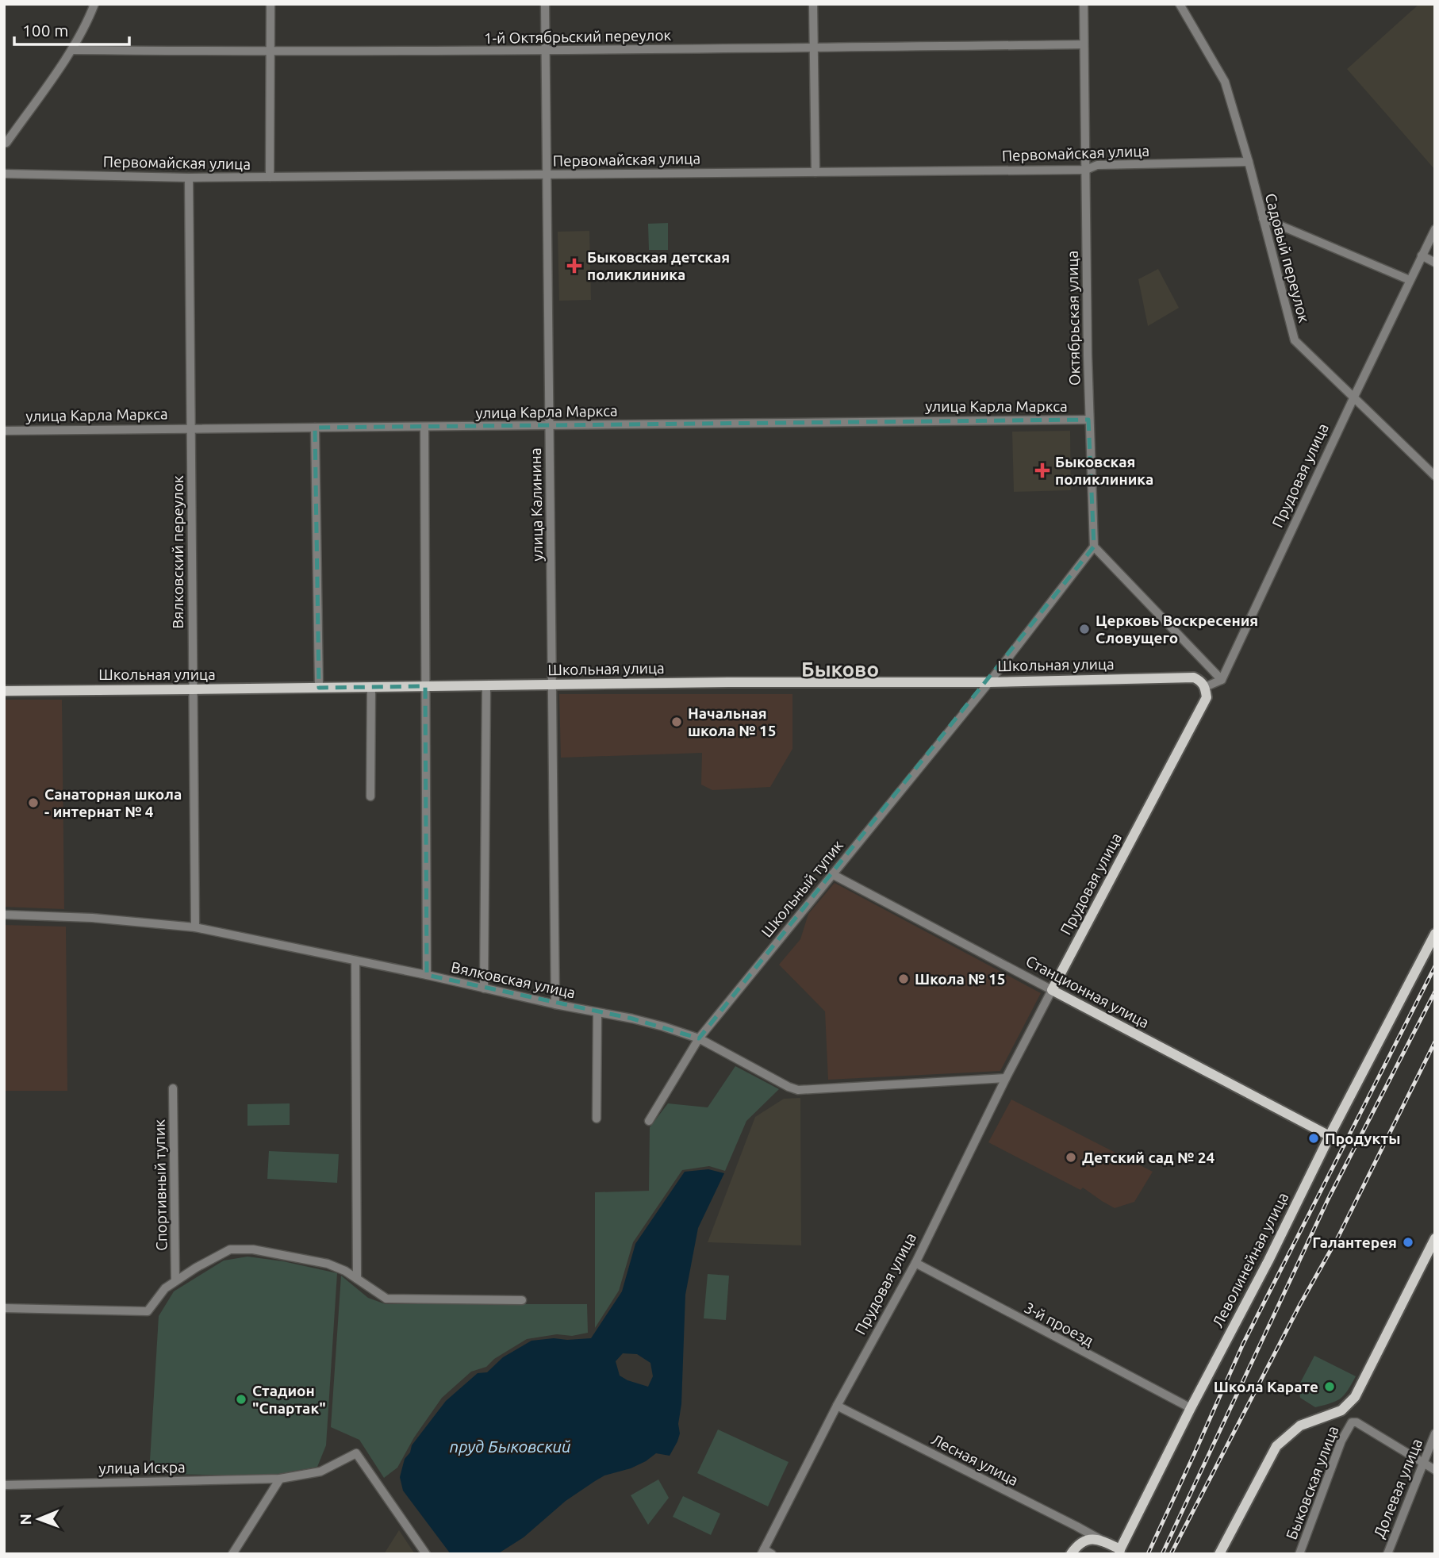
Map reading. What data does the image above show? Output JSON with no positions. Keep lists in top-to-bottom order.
{
  "streets": {
    "main road": [
      "Прудовая улица",
      "Школьная улица",
      "Станционная улица",
      "Леволинейная улица"
    ],
    "street": [
      "1-й Октябрьский переулок",
      "Первомайская улица",
      "Садовый переулок",
      "Октябрьская улица",
      "улица Карла Маркса",
      "улица Калинина",
      "Вялковский переулок",
      "Школьный тупик",
      "Вялковская улица",
      "Спортивный тупик",
      "3-й проезд",
      "Лесная улица",
      "улица Искра",
      "Быковская улица",
      "Долевая улица"
    ]
  },
  "crossings": [
    ["1-й Октябрьский переулок", "Октябрьская улица"],
    ["1-й Октябрьский переулок", "улица Калинина"],
    ["Первомайская улица", "Садовый переулок"],
    ["Первомайская улица", "Октябрьская улица"],
    ["Первомайская улица", "улица Калинина"],
    ["Первомайская улица", "Вялковский переулок"],
    ["Садовый переулок", "Прудовая улица"],
    ["Октябрьская улица", "улица Карла Маркса"],
    ["Октябрьская улица", "Школьный тупик"],
    ["улица Карла Маркса", "улица Калинина"],
    ["улица Карла Маркса", "Вялковский переулок"],
    ["Прудовая улица", "Школьная улица"],
    ["Прудовая улица", "Вялковская улица"],
    ["Прудовая улица", "Станционная улица"],
    ["Прудовая улица", "3-й проезд"],
    ["Прудовая улица", "Лесная улица"],
    ["улица Калинина", "Школьная улица"],
    ["улица Калинина", "Вялковская улица"],
    ["Вялковский переулок", "Школьная улица"],
    ["Вялковский переулок", "Вялковская улица"],
    ["Школьная улица", "Школьный тупик"],
    ["Школьный тупик", "Вялковская улица"],
    ["Школьный тупик", "Станционная улица"],
    ["Станционная улица", "Леволинейная улица"],
    ["Леволинейная улица", "3-й проезд"],
    ["Леволинейная улица", "Лесная улица"],
    ["Быковская улица", "Долевая улица"]
  ],
  "districts": ["Быково"],
  "water": ["пруд Быковский"],
  "places": {
    "health": ["Быковская детская поликлиника", "Быковская поликлиника"],
    "other": [
      "Церковь Воскресения Словущего",
      "Начальная школа № 15",
      "Санаторная школа - интернат № 4",
      "Школа № 15",
      "Продукты",
      "Детский сад № 24",
      "Галантерея",
      "Школа Карате",
      "Стадион \"Спартак\""
    ]
  },
  "scale_bar": "100 m",
  "north": "left"
}
